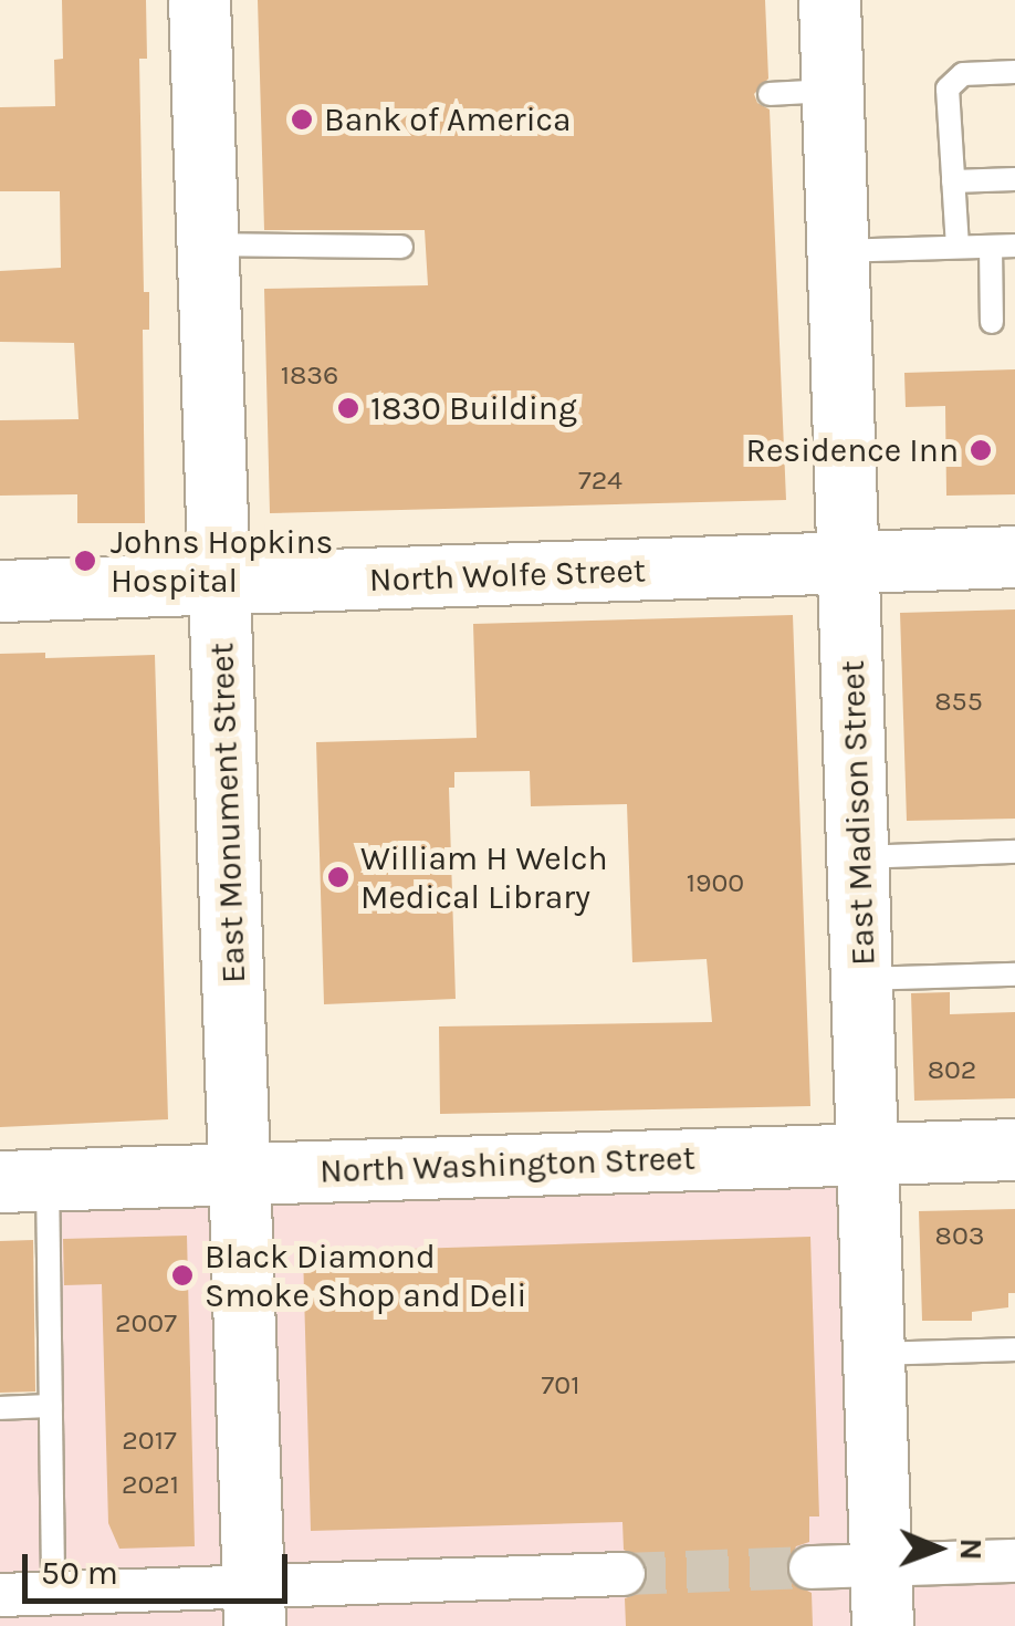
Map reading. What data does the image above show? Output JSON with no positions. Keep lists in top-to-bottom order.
{
  "streets": {
    "main road": [
      "North Wolfe Street",
      "East Monument Street",
      "East Madison Street",
      "North Washington Street"
    ]
  },
  "crossings": [
    ["North Wolfe Street", "East Monument Street"],
    ["North Wolfe Street", "East Madison Street"],
    ["East Monument Street", "North Washington Street"],
    ["East Madison Street", "North Washington Street"]
  ],
  "places": [
    "Bank of America",
    "1830 Building",
    "Residence Inn",
    "Johns Hopkins Hospital",
    "William H Welch Medical Library",
    "Black Diamond Smoke Shop and Deli"
  ],
  "house_numbers": [
    "1836",
    "724",
    "855",
    "1900",
    "802",
    "803",
    "2007",
    "701",
    "2017",
    "2021"
  ],
  "scale_bar": "50 m",
  "north": "right"
}
